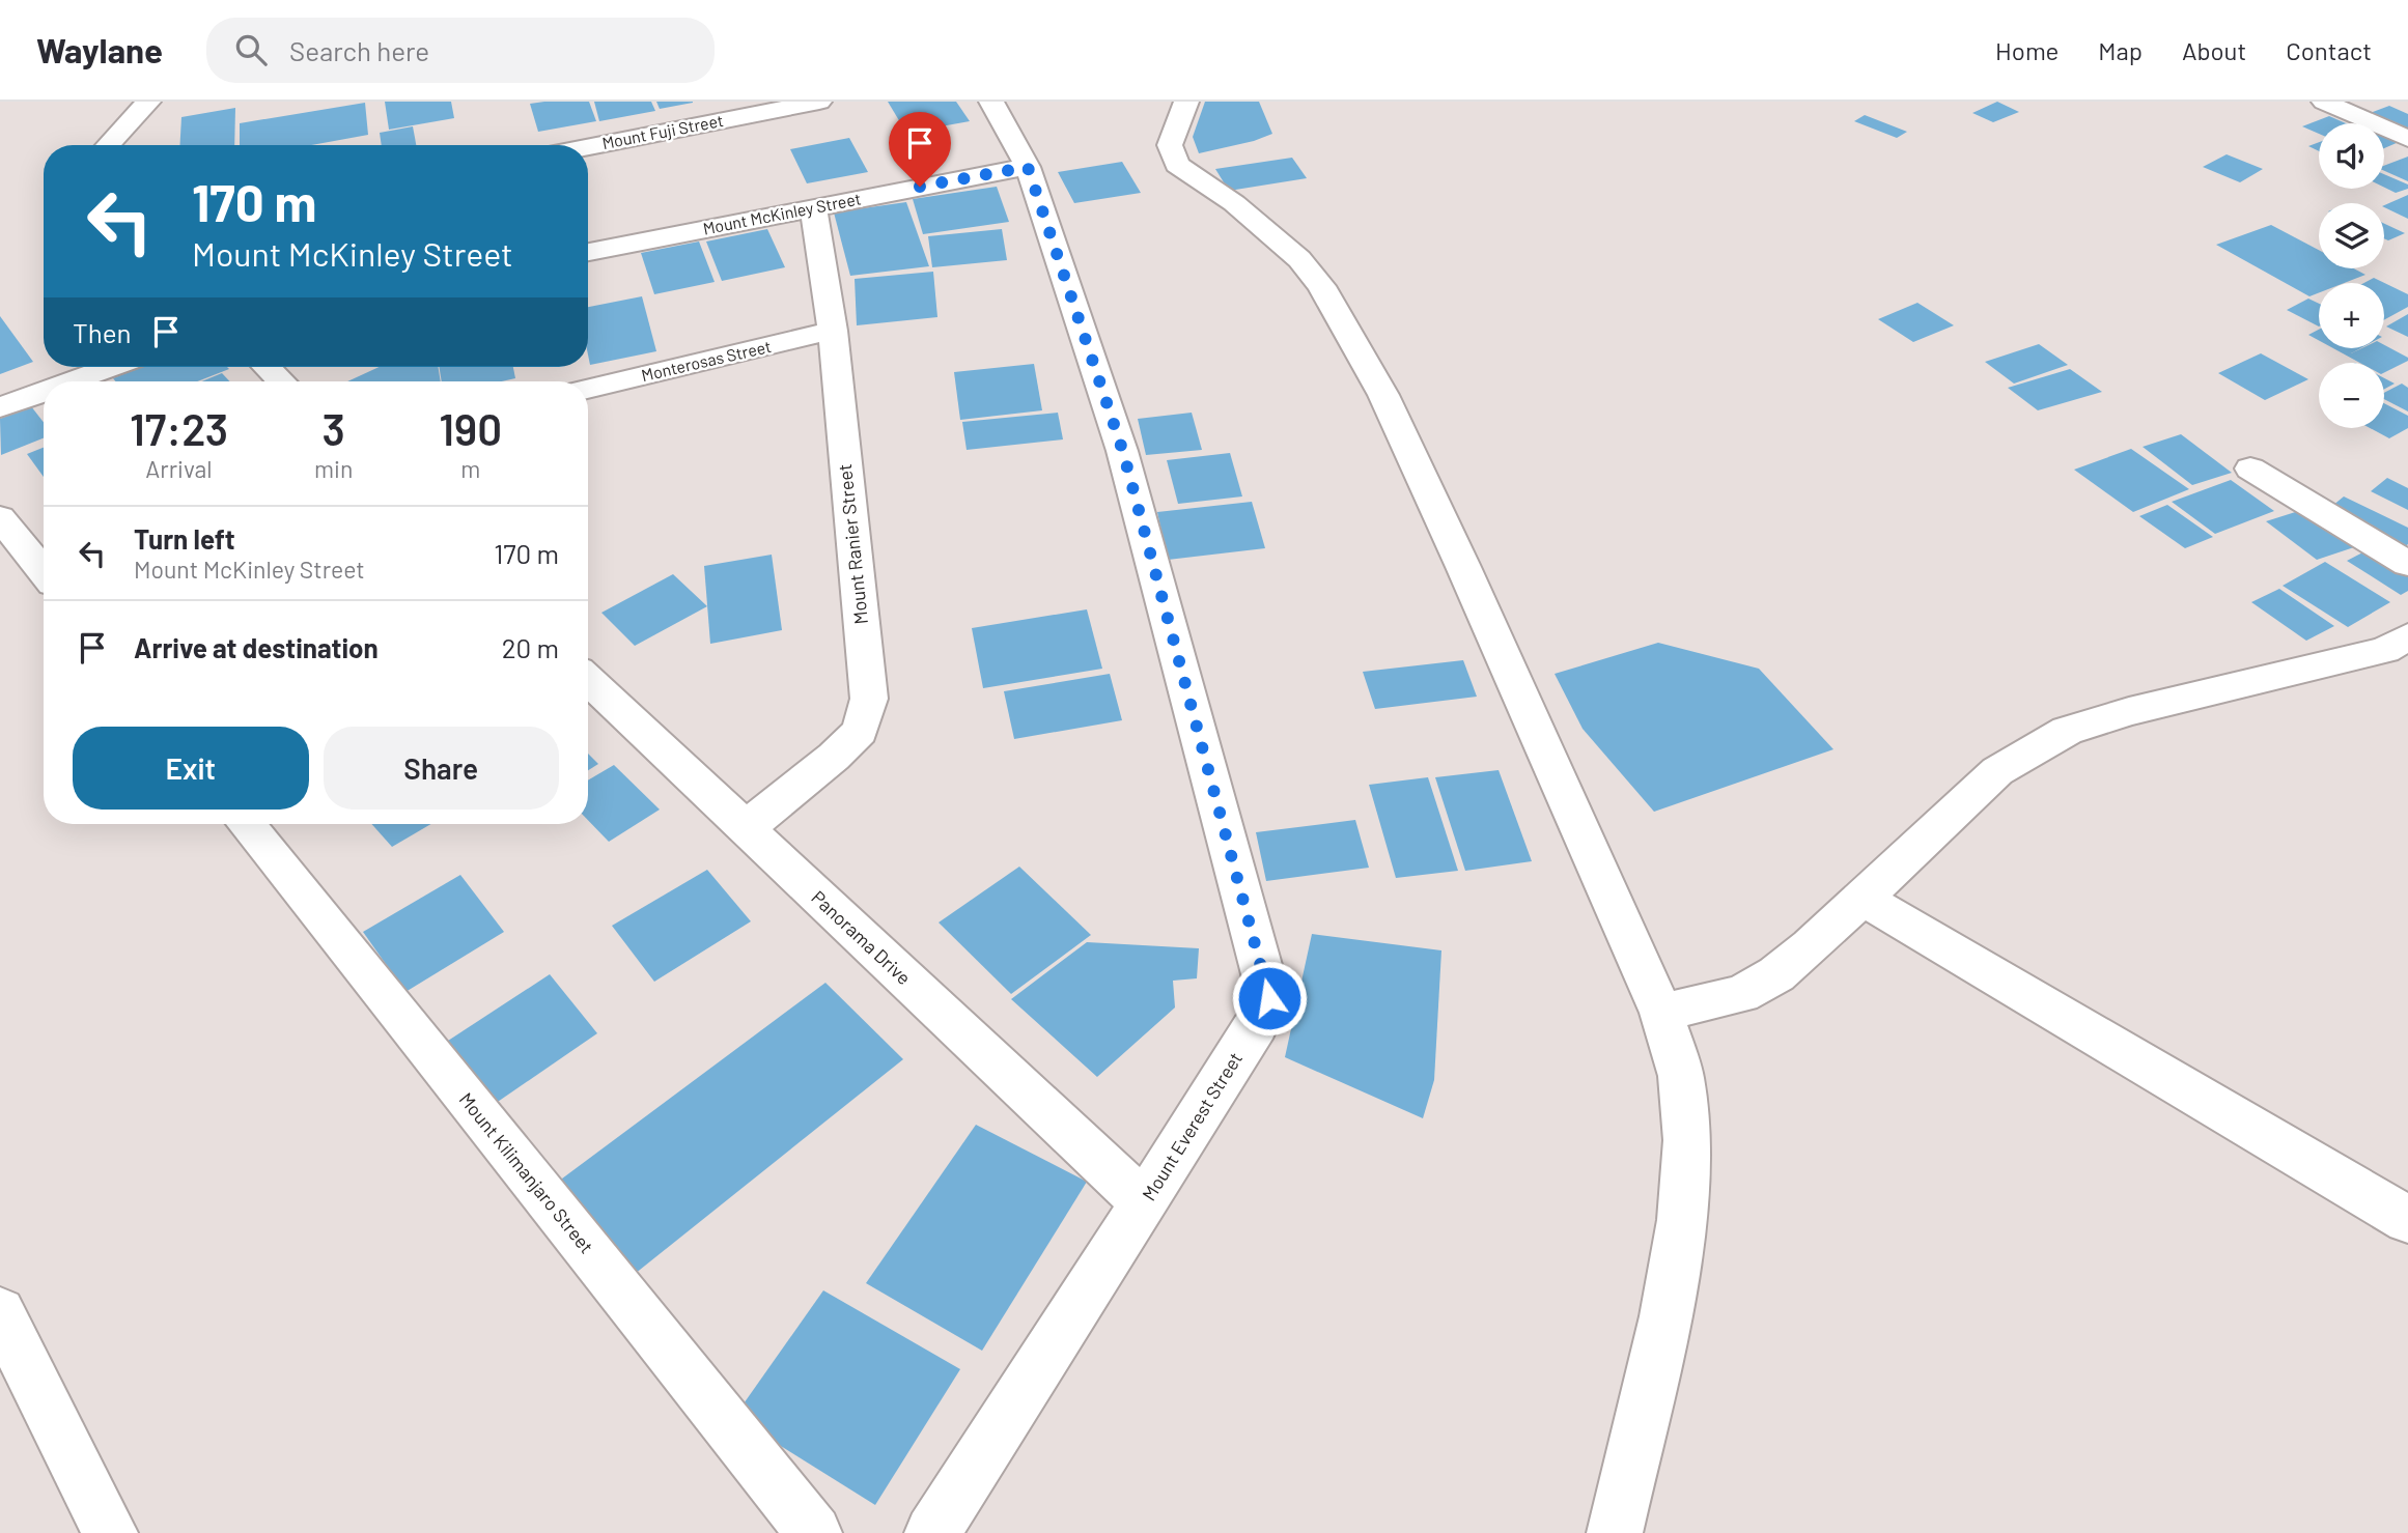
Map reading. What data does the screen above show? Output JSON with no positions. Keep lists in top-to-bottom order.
{
  "streets": {
    "street": [
      "Mount Fuji Street",
      "Mount McKinley Street",
      "Monterosas Street",
      "Mount Ranier Street",
      "Panorama Drive",
      "Mount Everest Street",
      "Mount Kilimanjaro Street"
    ]
  },
  "crossings": [
    ["Mount McKinley Street", "Mount Ranier Street"],
    ["Mount McKinley Street", "Mount Everest Street"],
    ["Monterosas Street", "Mount Ranier Street"],
    ["Mount Ranier Street", "Panorama Drive"],
    ["Panorama Drive", "Mount Everest Street"]
  ],
  "page": {
    "header": "Waylane",
    "search": "Search here",
    "nav": [
      "Home",
      "Map",
      "About",
      "Contact"
    ],
    "map_buttons": ["+", "−"],
    "turn": ["170 m", "Mount McKinley Street"],
    "then": "Then",
    "eta": [
      "17:23",
      "Arrival",
      "3",
      "min",
      "190",
      "m"
    ],
    "list": [
      {
        "name": "Turn left",
        "note": "Mount McKinley Street",
        "value": "170 m"
      },
      {
        "name": "Arrive at destination",
        "value": "20 m"
      }
    ],
    "buttons": ["Exit", "Share"]
  }
}
